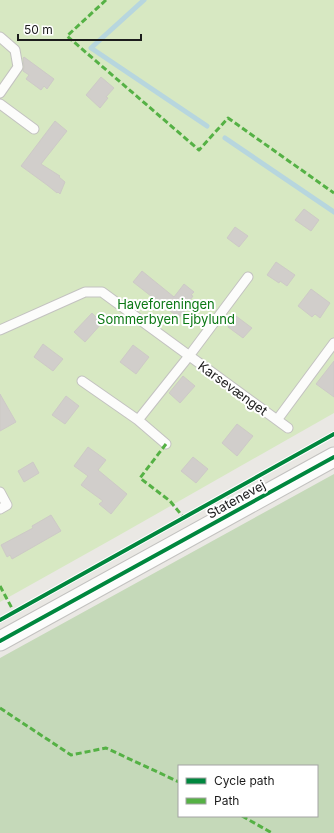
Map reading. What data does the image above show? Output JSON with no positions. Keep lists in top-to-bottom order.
{
  "streets": {
    "street": ["Statenevej"],
    "lane": ["Karsevænget"]
  },
  "parks": ["Haveforeningen Sommerbyen Ejbylund"],
  "legend": ["Cycle path", "Path"],
  "scale_bar": "50 m"
}
